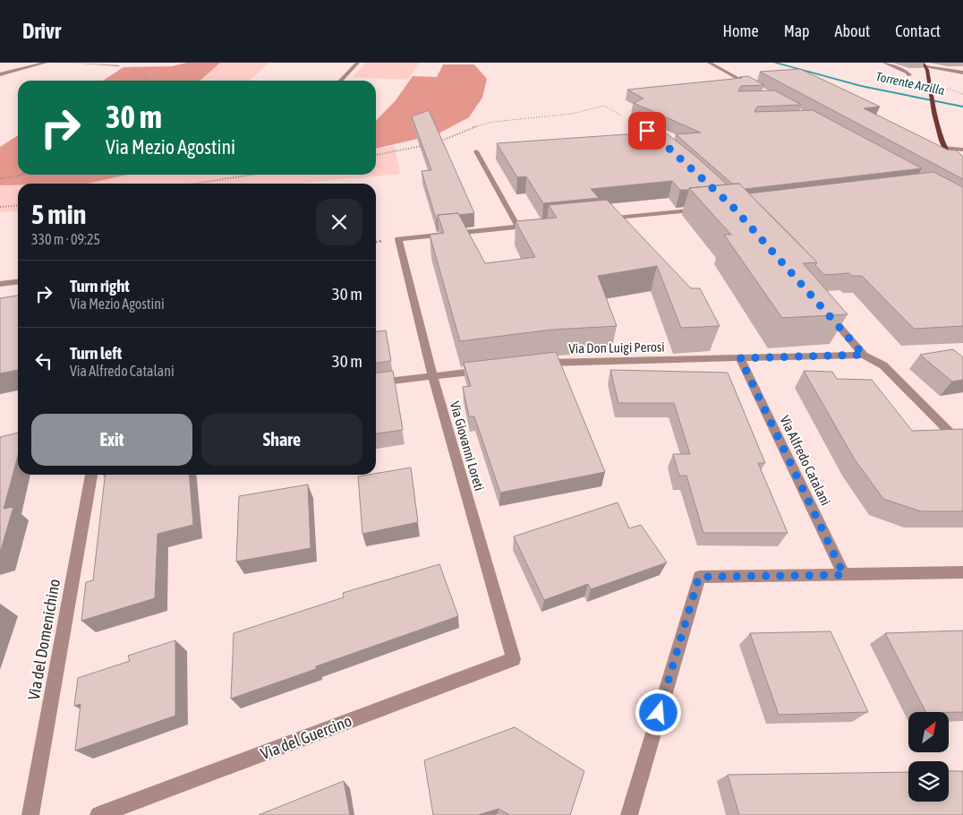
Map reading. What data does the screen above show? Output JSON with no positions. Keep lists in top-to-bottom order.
{
  "streets": {
    "street": [
      "Via Don Luigi Perosi",
      "Via Giovanni Loreti",
      "Via Alfredo Catalani",
      "Via del Domenichino",
      "Via del Guercino"
    ]
  },
  "crossings": [
    ["Via Don Luigi Perosi", "Via Alfredo Catalani"],
    ["Via Giovanni Loreti", "Via del Guercino"]
  ],
  "water": ["Torrente Arzilla"],
  "north": "top right",
  "page": {
    "header": "Drivr",
    "nav": [
      "Home",
      "Map",
      "About",
      "Contact"
    ],
    "turn": ["30 m", "Via Mezio Agostini"],
    "heading": ["5 min", "330 m · 09:25"],
    "list": [
      {
        "name": "Turn right",
        "note": "Via Mezio Agostini",
        "value": "30 m"
      },
      {
        "name": "Turn left",
        "note": "Via Alfredo Catalani",
        "value": "30 m"
      }
    ],
    "buttons": ["Exit", "Share"]
  }
}
